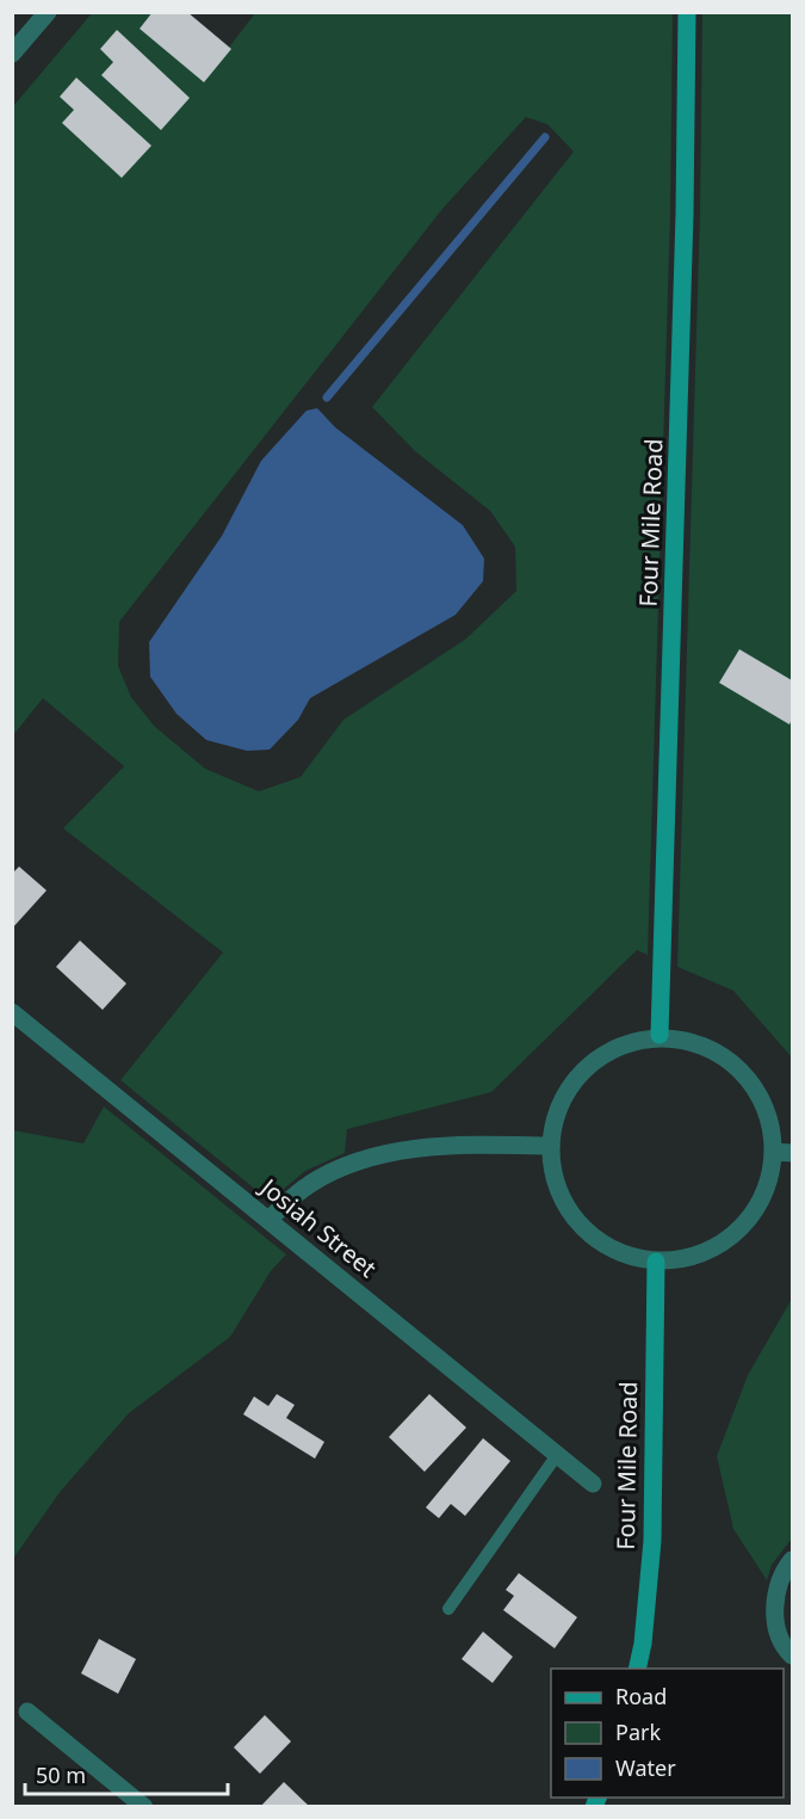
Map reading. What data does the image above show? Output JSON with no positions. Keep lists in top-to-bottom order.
{
  "streets": {
    "main road": ["Four Mile Road"],
    "street": ["Josiah Street"]
  },
  "legend": ["Road", "Park", "Water"],
  "scale_bar": "50 m"
}
